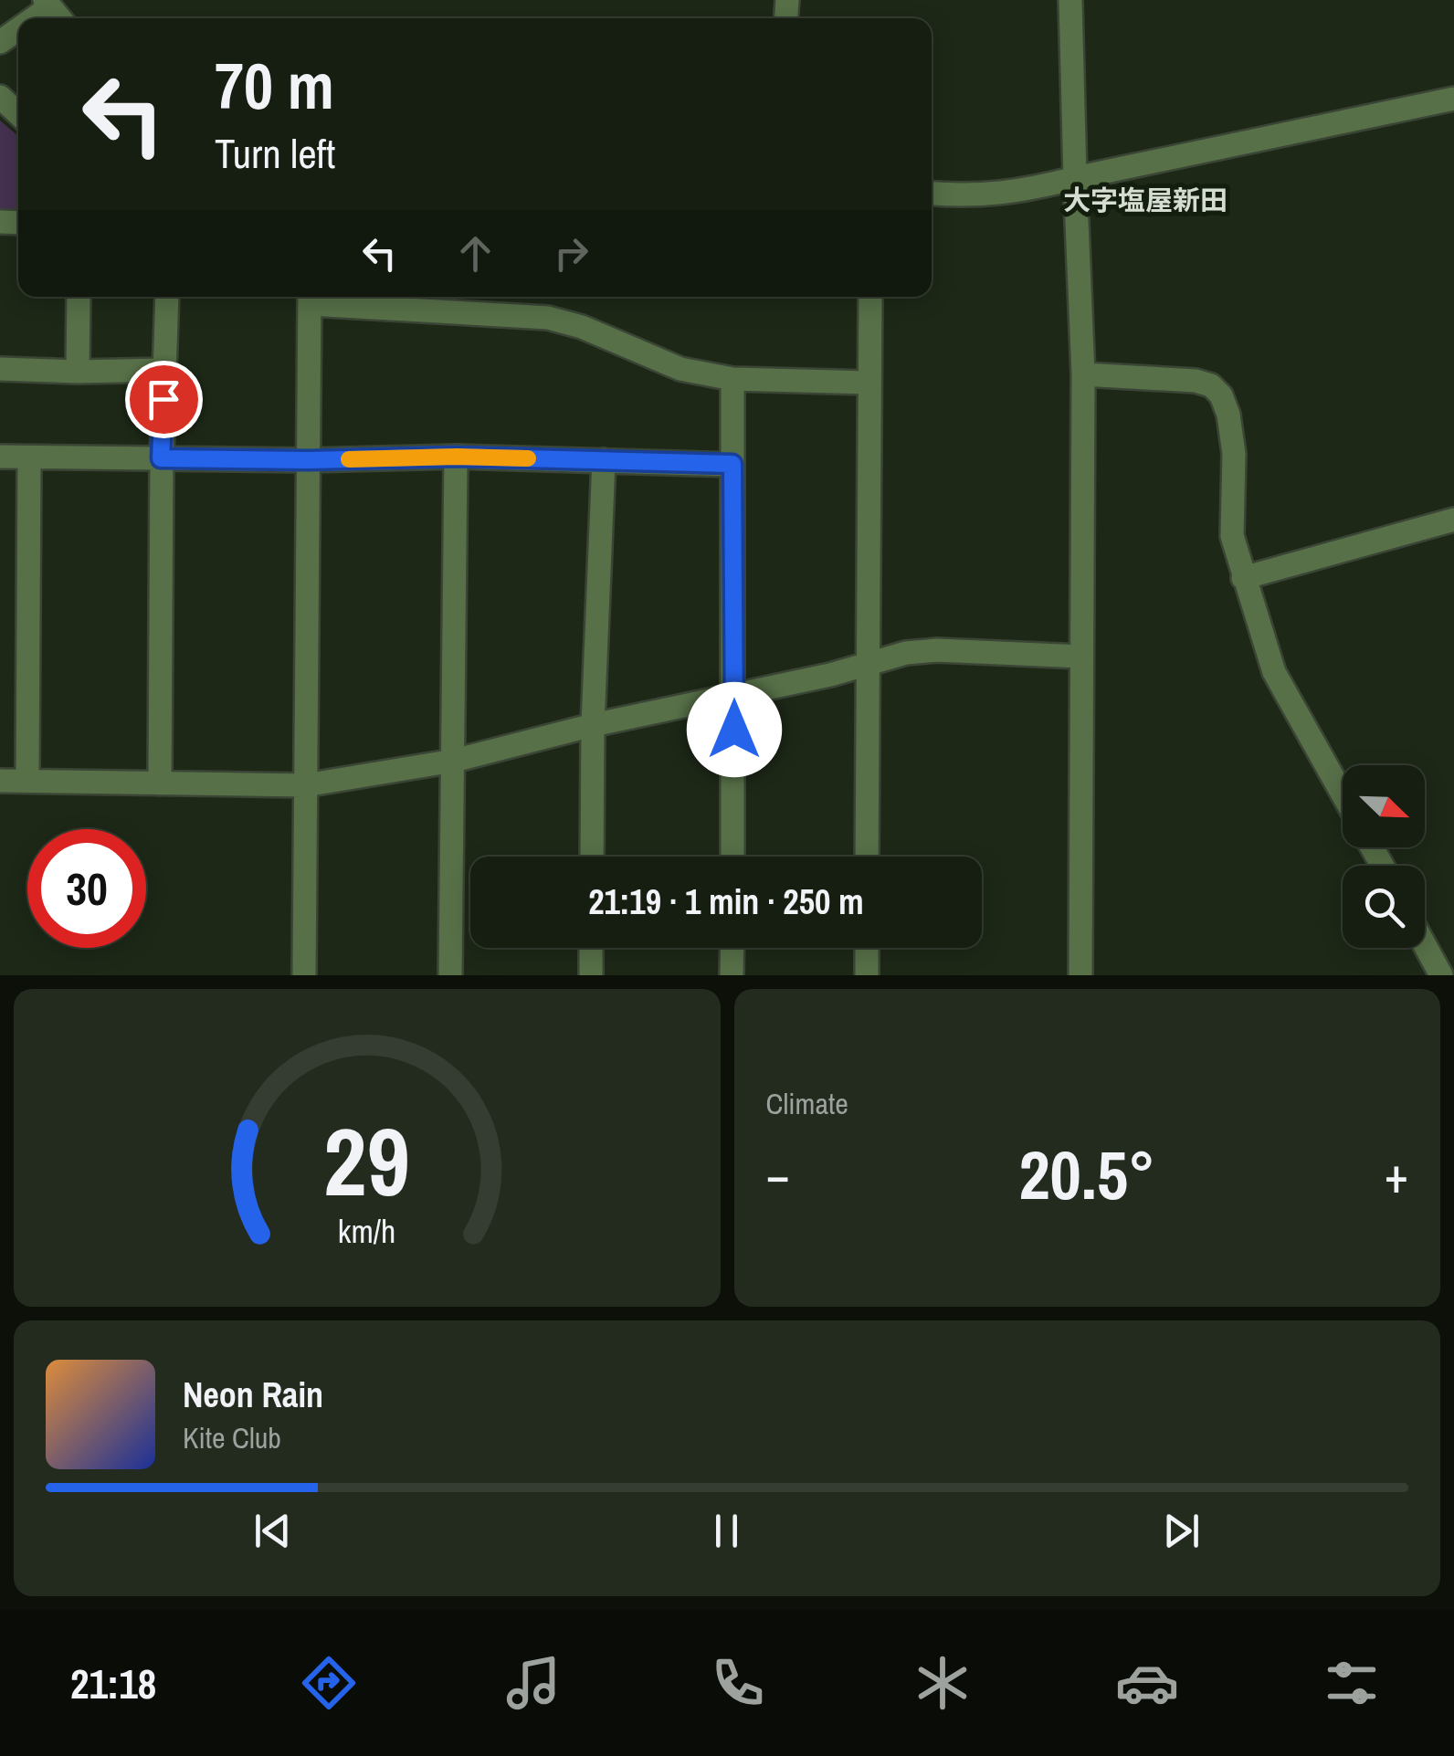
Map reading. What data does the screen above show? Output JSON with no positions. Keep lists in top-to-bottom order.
{
  "districts": ["大字塩屋新田"],
  "north": "bottom right",
  "page": {
    "turn": ["70 m", "Turn left"],
    "limit": "30",
    "trip": "21:19 · 1 min · 250 m",
    "tile": "Climate",
    "heat": ["−", "20.5°", "+"],
    "song": ["Neon Rain", "Kite Club"],
    "tabs": "21:18",
    "gauge": ["29", "km/h"]
  }
}
